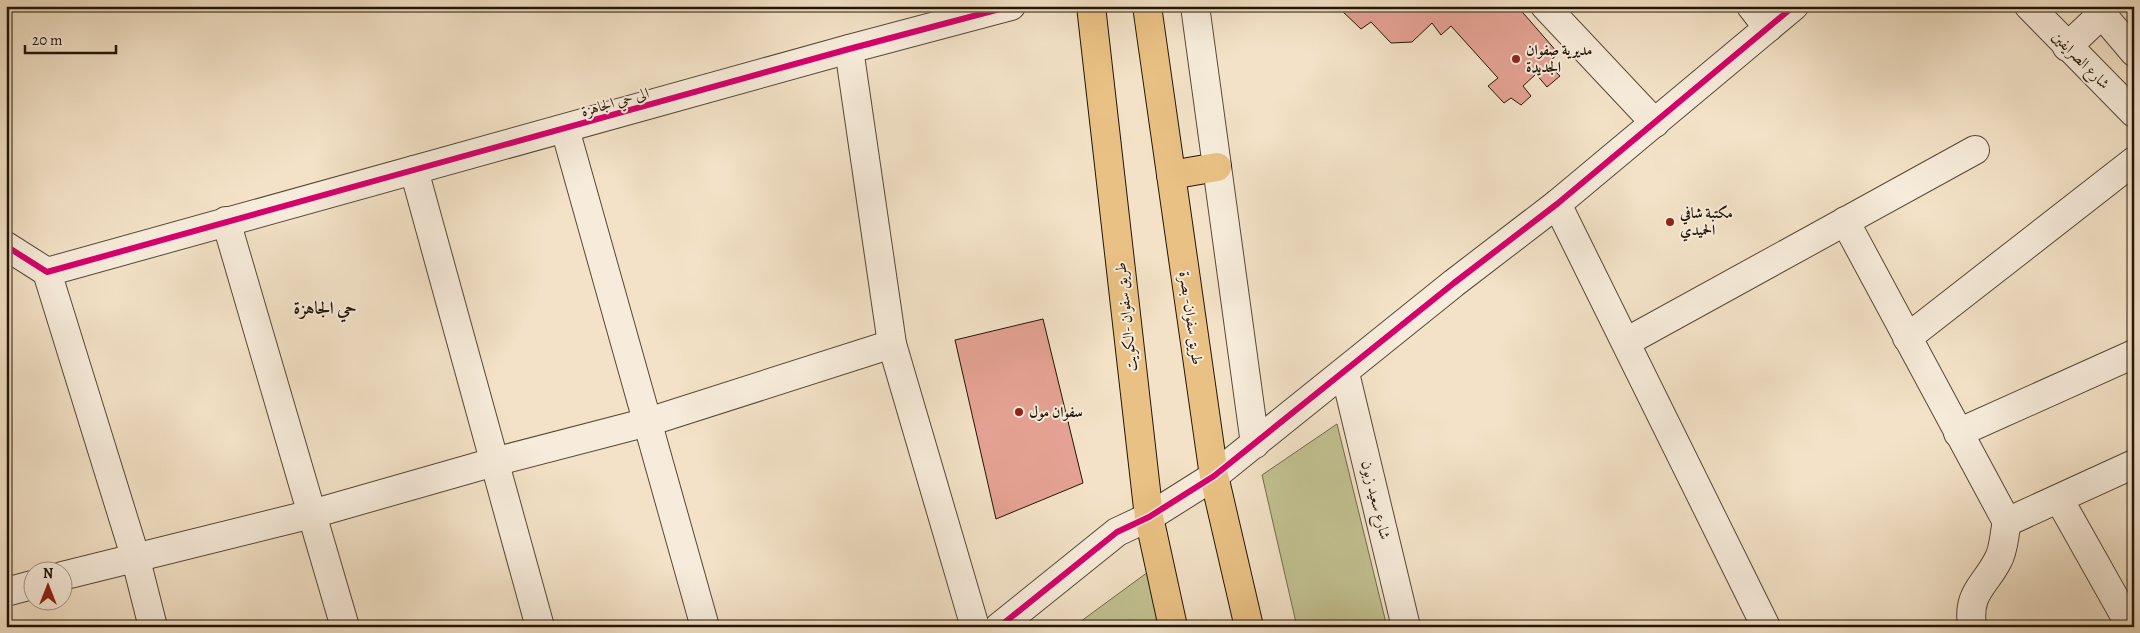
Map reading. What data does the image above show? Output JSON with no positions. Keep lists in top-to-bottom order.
{
  "streets": {
    "highway": ["طريق سفوان -الكويت", "طريق سفوان- بصرة"],
    "street": ["شارع الصرايفين", "الى حي الجاهزة", "شارع سعيد زبون"]
  },
  "districts": ["حي الجاهزة"],
  "places": ["مديرية صفوان الجديدة", "مكتبة شافي الحميدي", "سفوان مول"],
  "scale_bar": "20 m",
  "north": "top"
}
